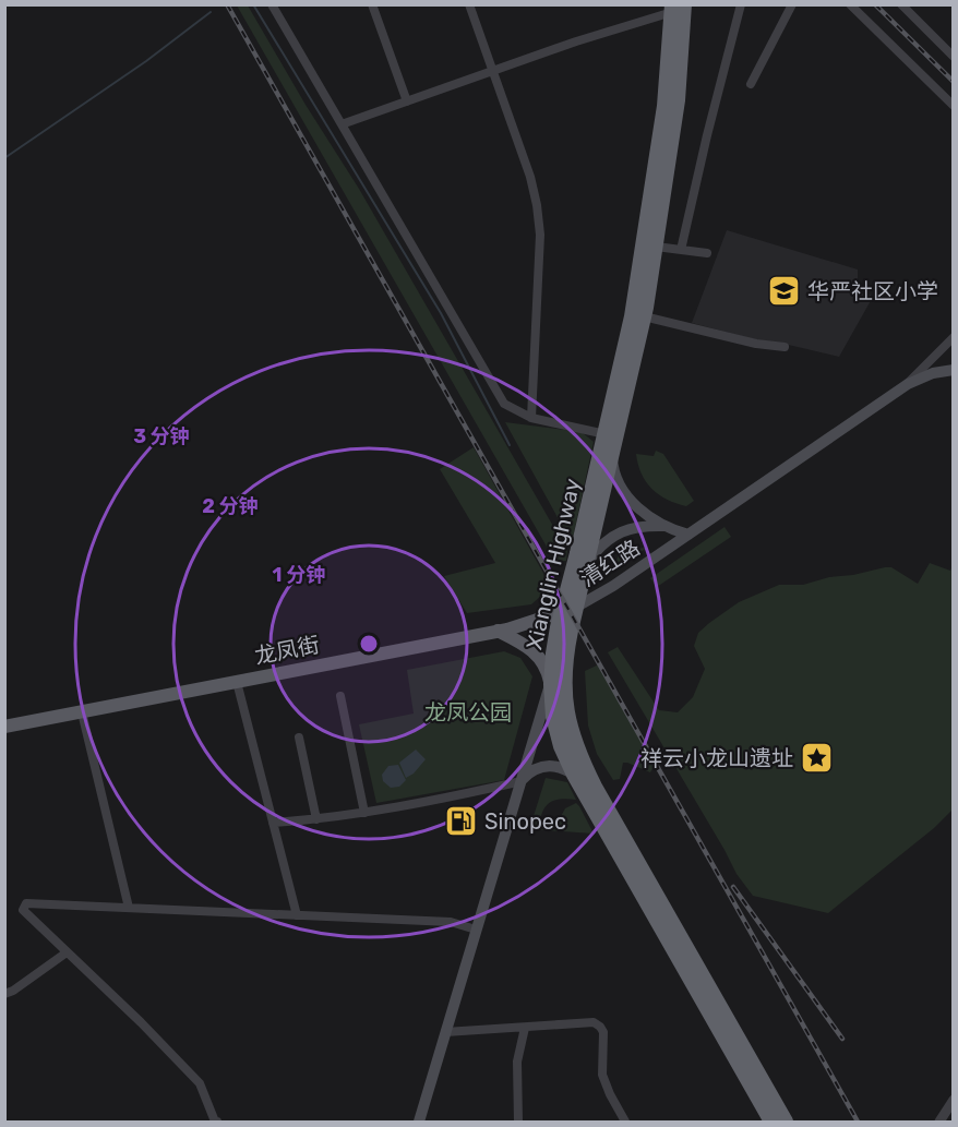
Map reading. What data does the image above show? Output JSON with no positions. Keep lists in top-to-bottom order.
{
  "streets": {
    "highway": ["Xianglin Highway"],
    "main road": ["清红路", "龙凤街"]
  },
  "crossings": [
    ["清红路", "Xianglin Highway"],
    ["清红路", "龙凤街"],
    ["Xianglin Highway", "龙凤街"]
  ],
  "parks": ["龙凤公园"],
  "places": {
    "school or university": ["华严社区小学"],
    "place": ["祥云小龙山遗址"],
    "fuel station": ["Sinopec"]
  },
  "rings": ["3 分钟", "2 分钟", "1 分钟"]
}
